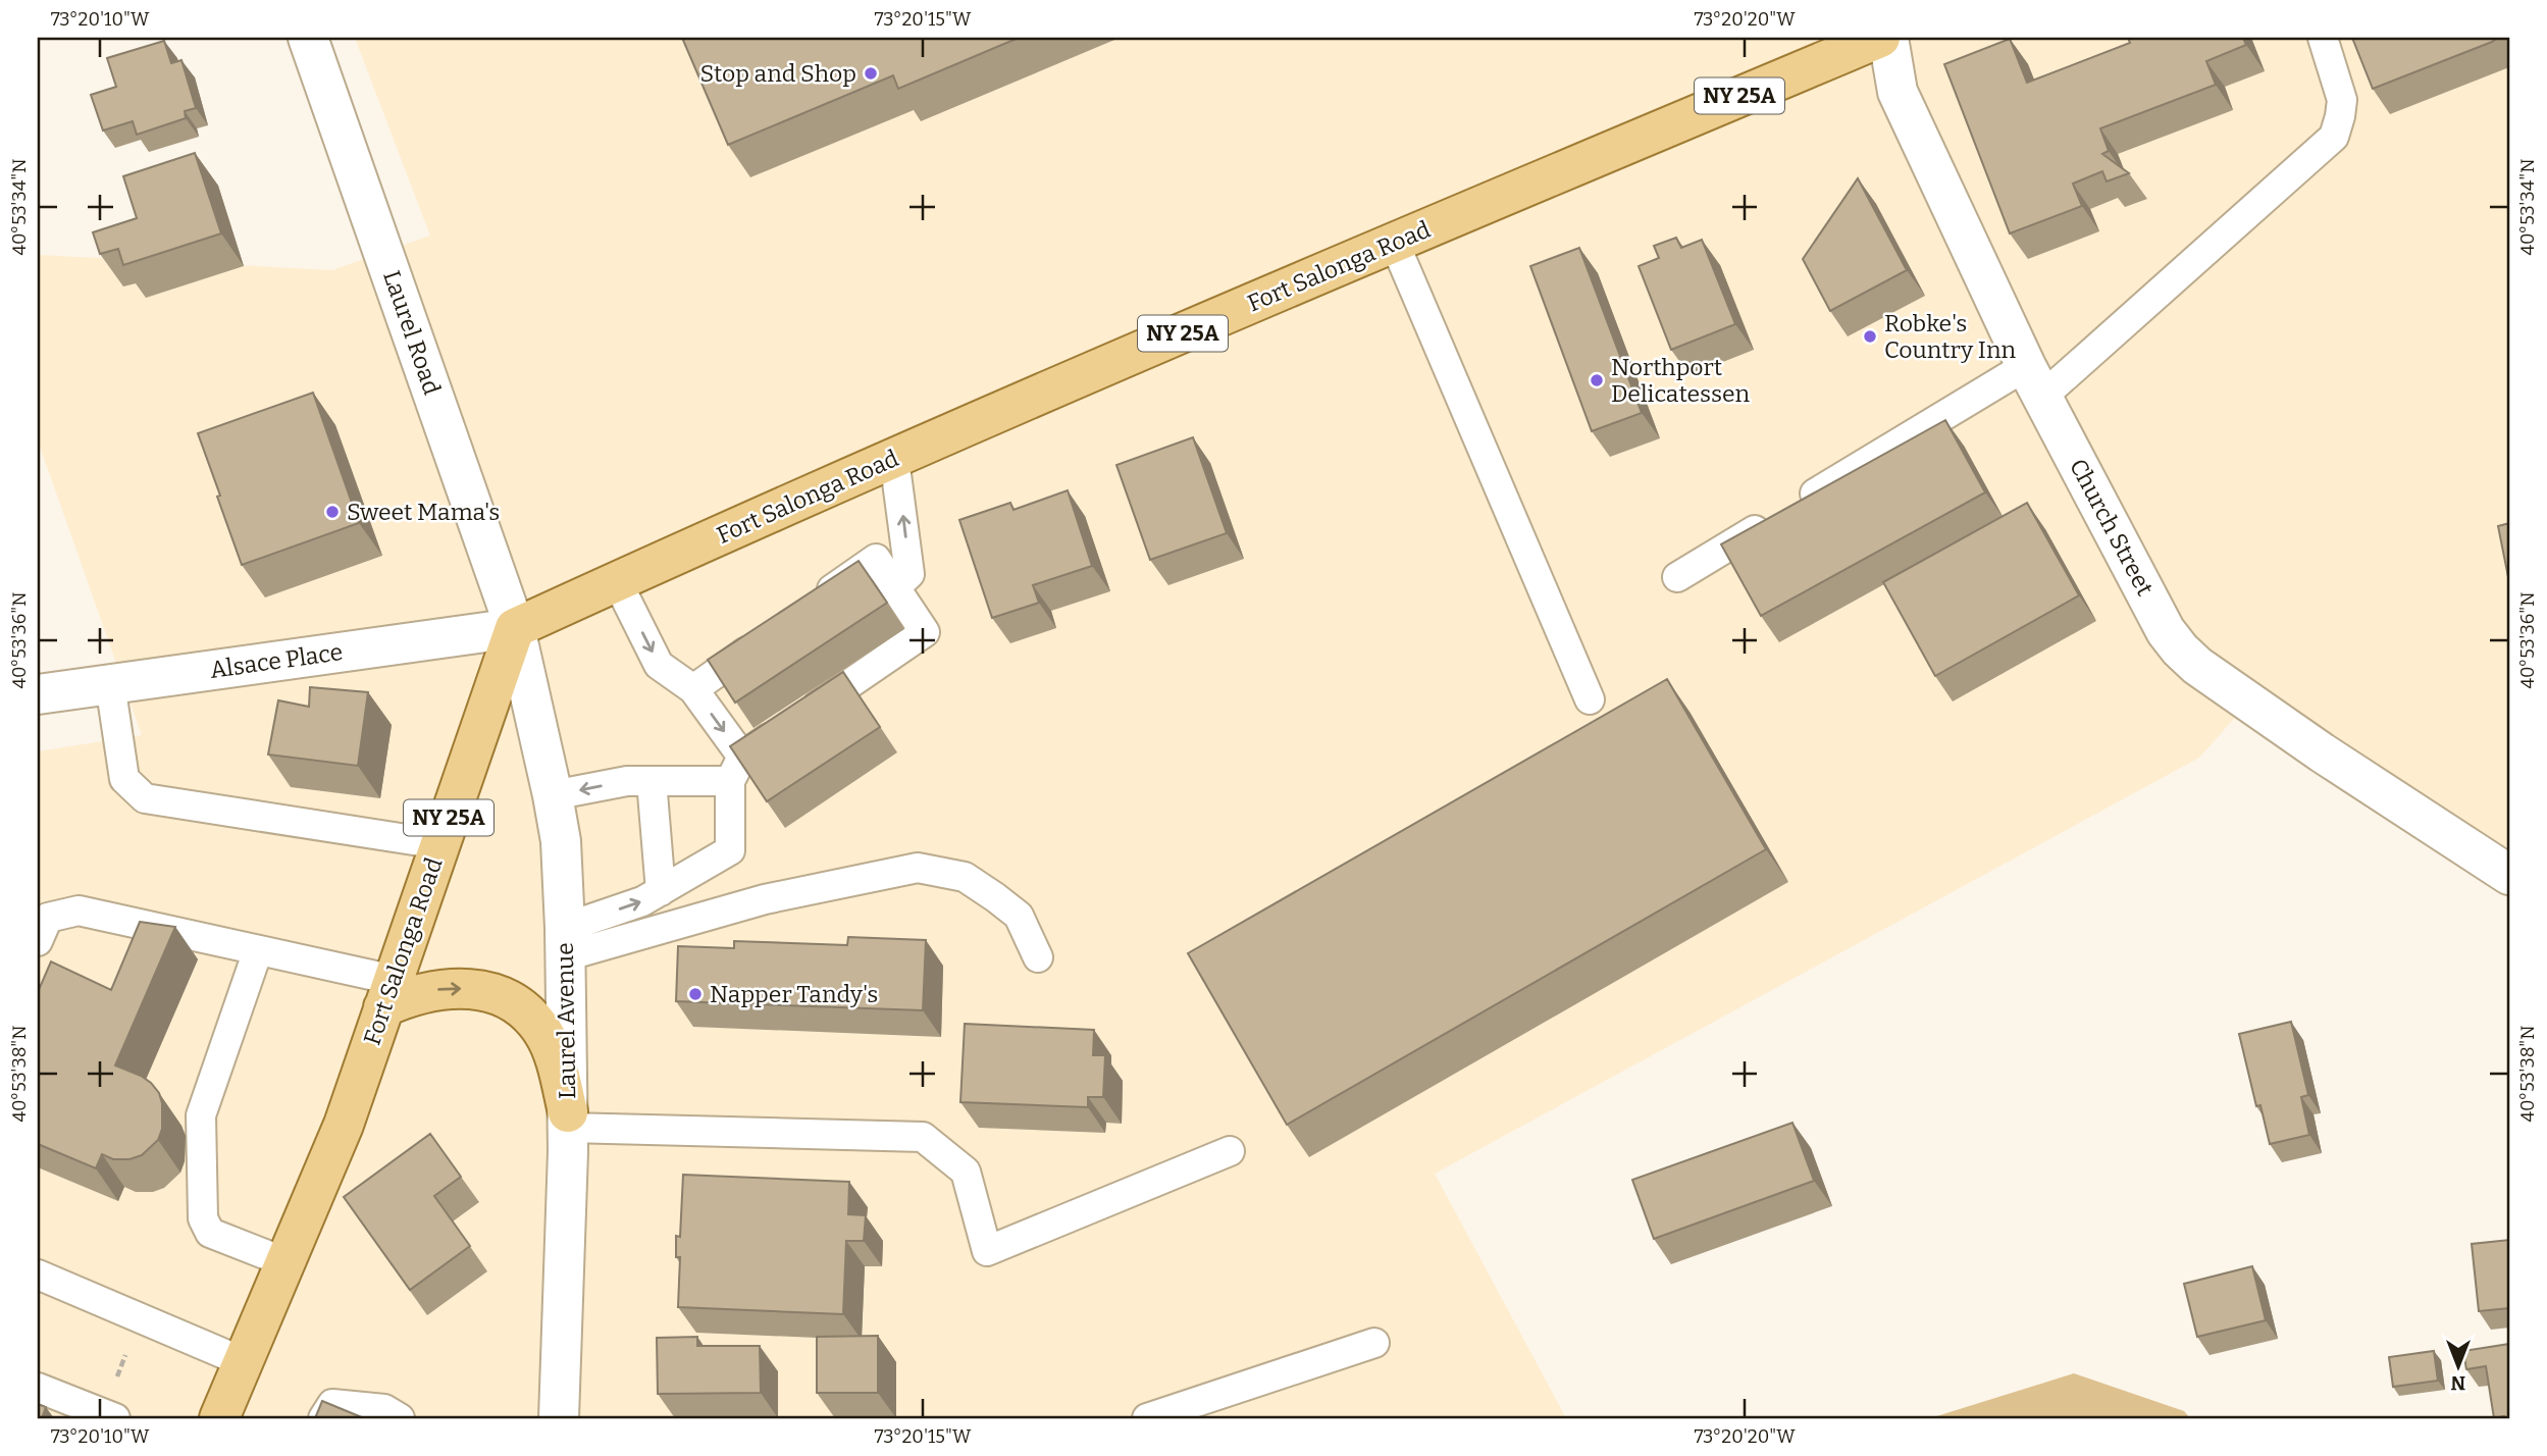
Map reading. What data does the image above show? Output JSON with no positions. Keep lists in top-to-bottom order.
{
  "streets": {
    "main road": ["NY 25A", "Fort Salonga Road"],
    "street": [
      "Laurel Road",
      "Church Street",
      "Alsace Place",
      "Laurel Avenue"
    ]
  },
  "crossings": [
    ["Fort Salonga Road", "Laurel Road"],
    ["Fort Salonga Road", "Alsace Place"],
    ["Fort Salonga Road", "Laurel Avenue"],
    ["Laurel Road", "Alsace Place"],
    ["Laurel Road", "Laurel Avenue"],
    ["Alsace Place", "Laurel Avenue"]
  ],
  "places": [
    "Stop and Shop",
    "Robke's Country Inn",
    "Northport Delicatessen",
    "Sweet Mama's",
    "Napper Tandy's"
  ],
  "north": "bottom",
  "coordinates": [
    "73°20'10\"W",
    "73°20'15\"W",
    "73°20'20\"W",
    "40°53'34\"N",
    "40°53'36\"N",
    "40°53'38\"N"
  ]
}
